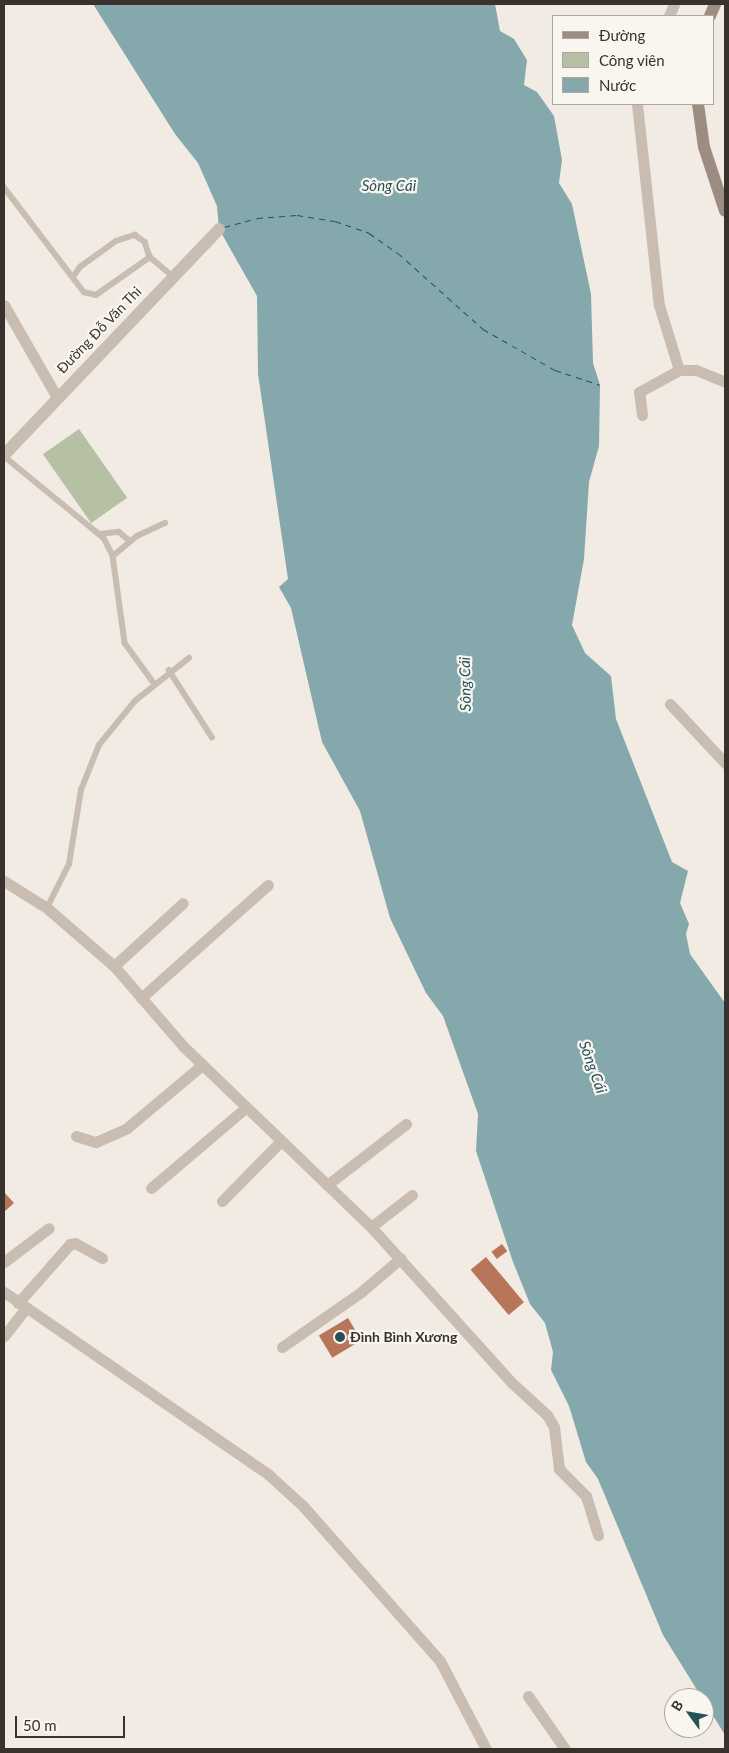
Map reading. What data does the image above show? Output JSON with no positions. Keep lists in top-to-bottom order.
{
  "streets": {
    "street": ["Đường Đỗ Văn Thi"]
  },
  "water": ["Sông Cái"],
  "places": ["Đình Bình Xương"],
  "legend": ["Đường", "Công viên", "Nước"],
  "scale_bar": "50 m",
  "north": "top left"
}
